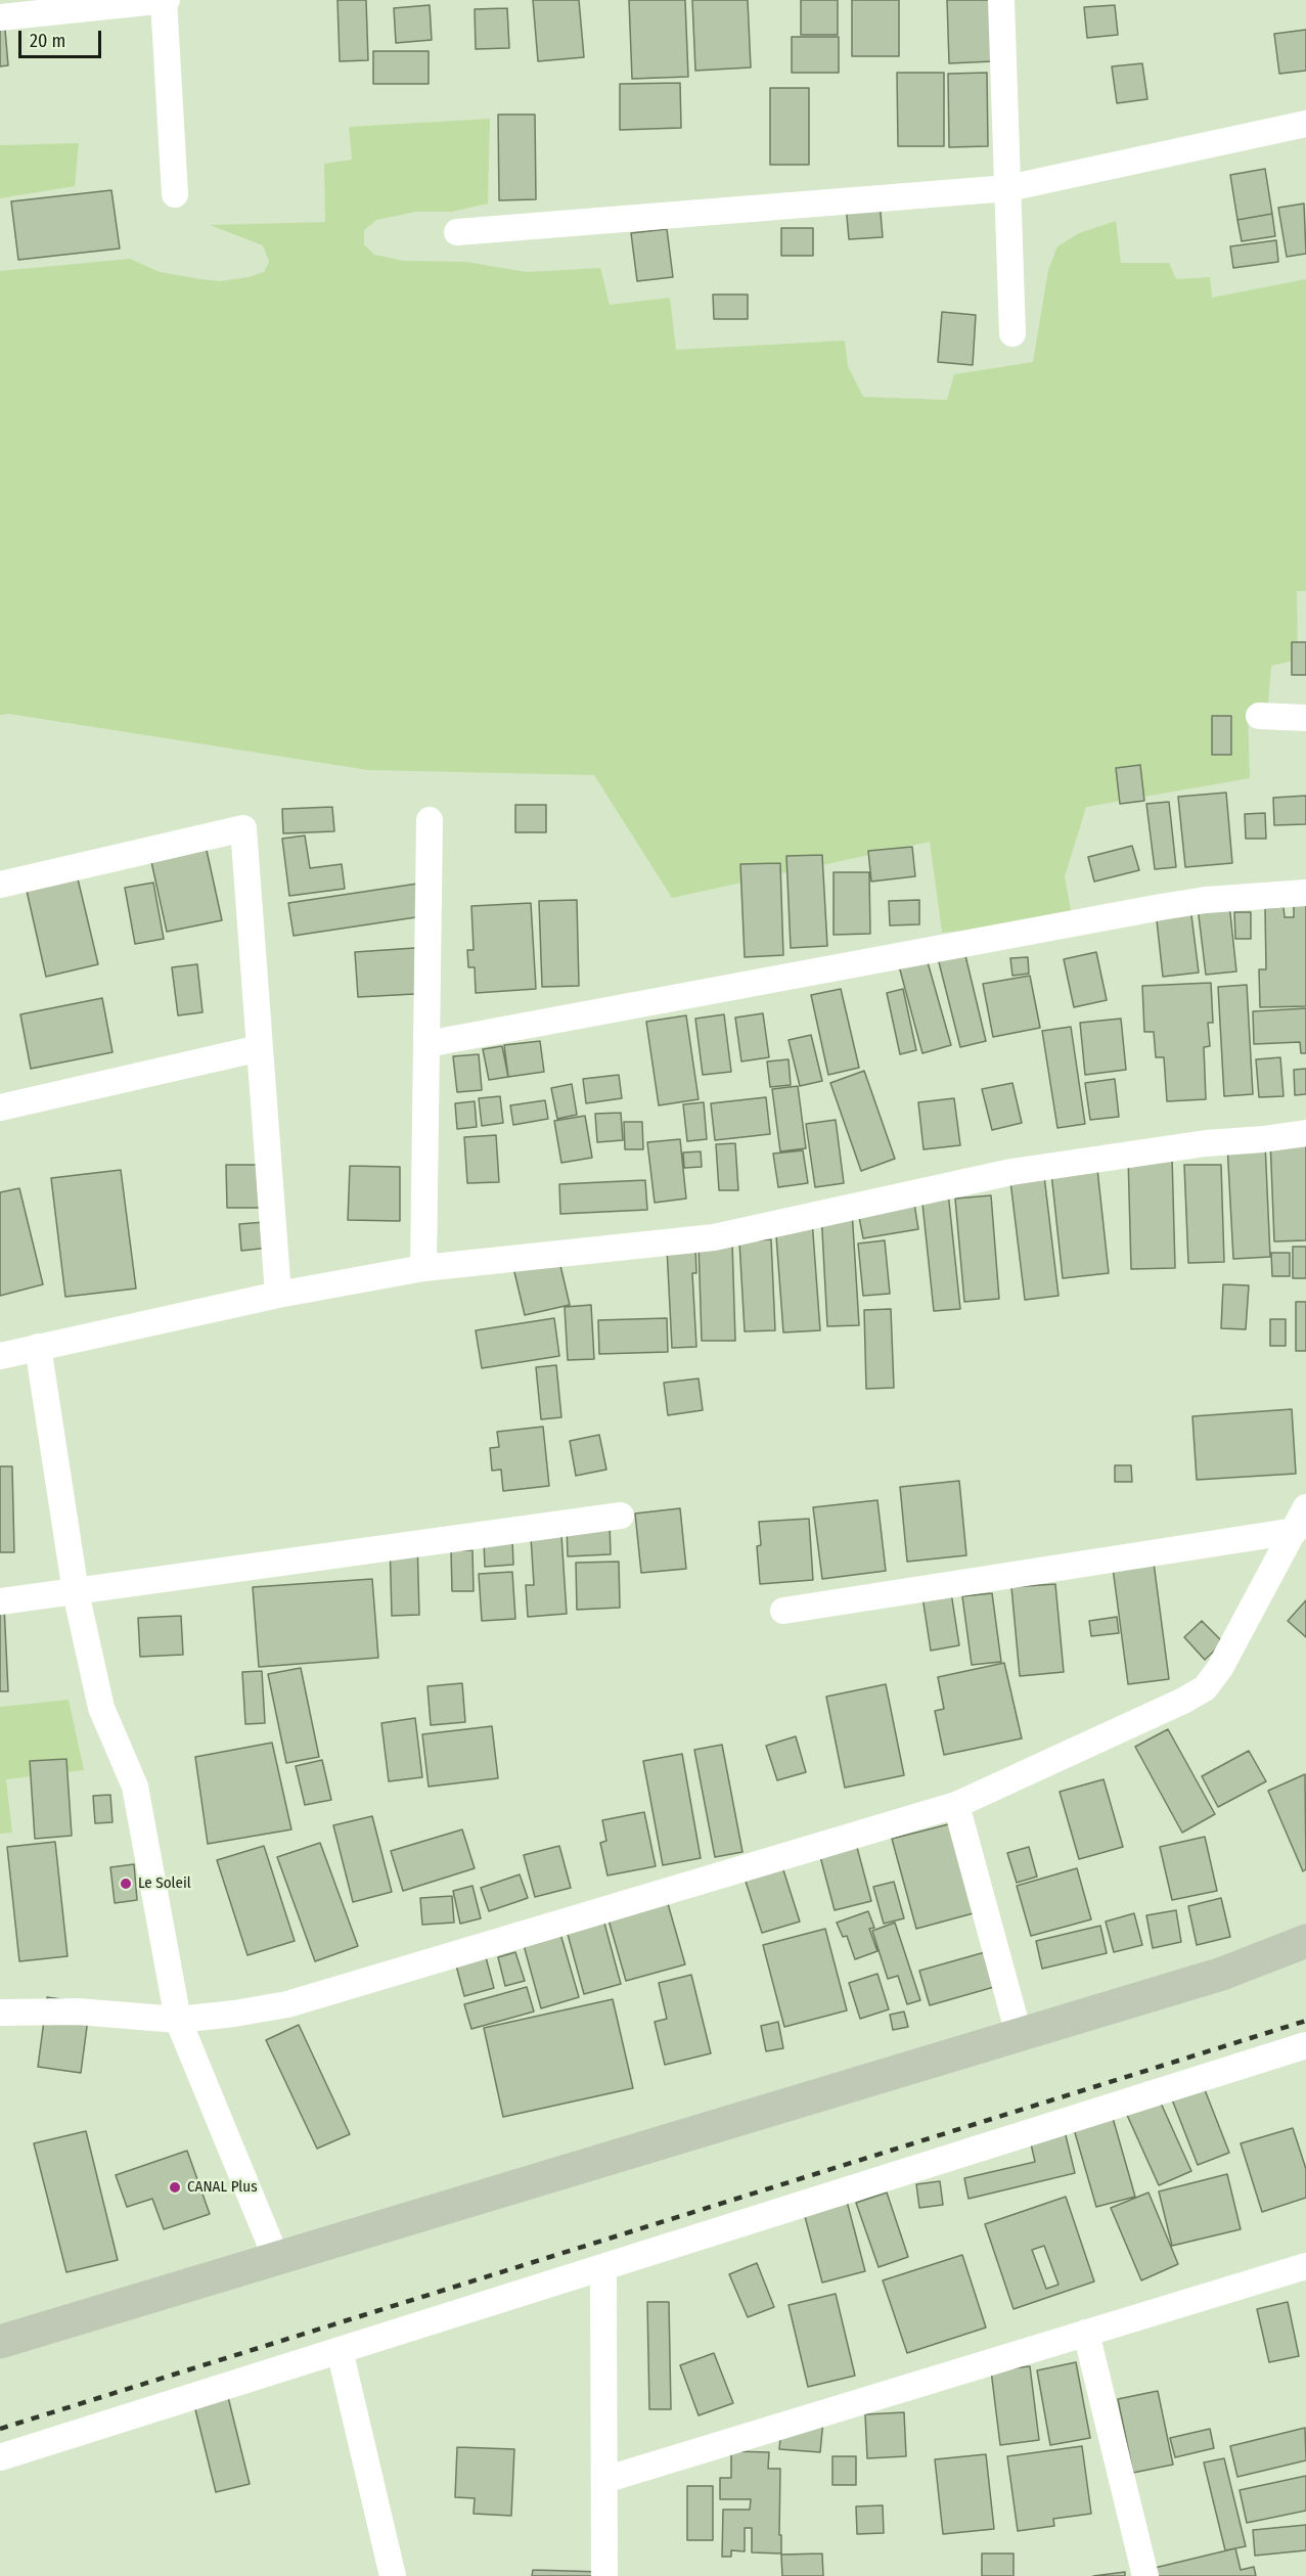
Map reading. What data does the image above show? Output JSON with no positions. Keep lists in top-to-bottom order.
{
  "places": ["Le Soleil", "CANAL Plus"],
  "scale_bar": "20 m"
}
